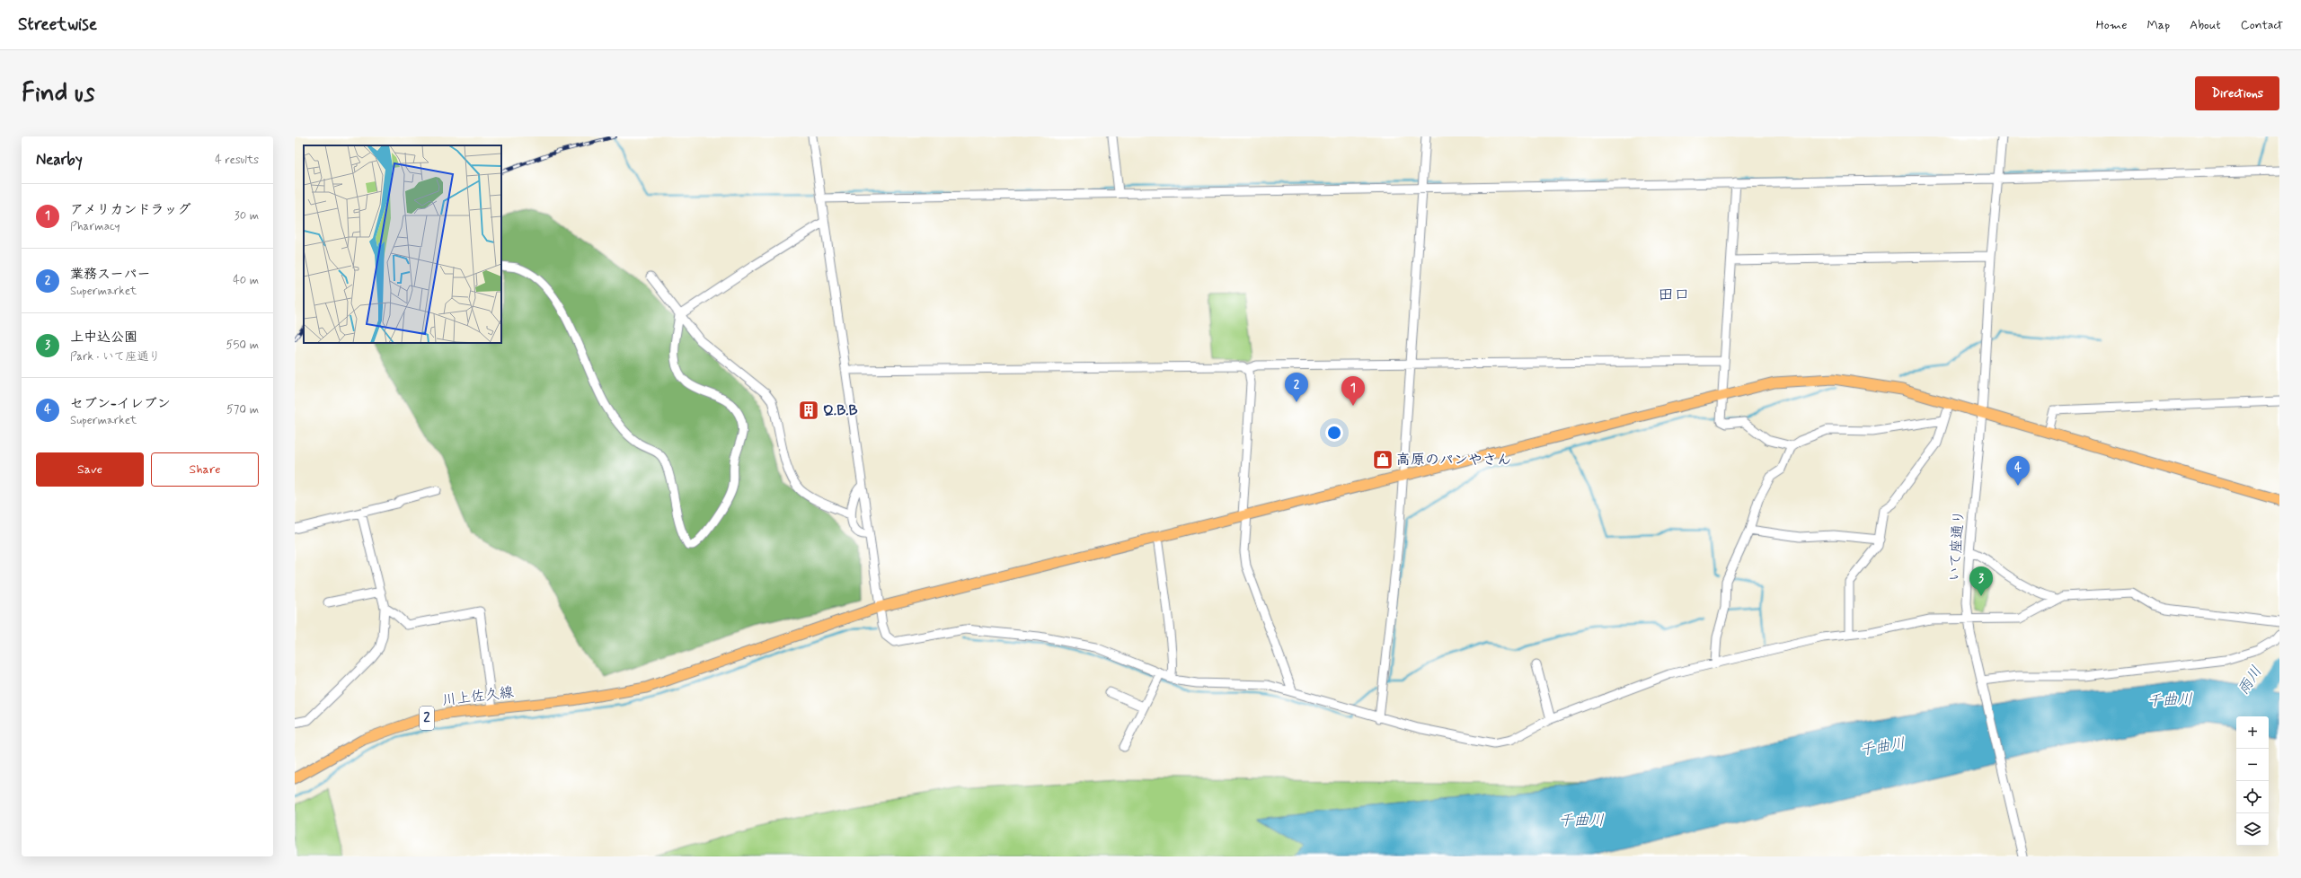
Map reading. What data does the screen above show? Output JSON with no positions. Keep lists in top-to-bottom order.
{
  "streets": {
    "main road": ["川上佐久線", "2"],
    "street": ["いて座通り"]
  },
  "crossings": [
    ["いて座通り", "2"],
    ["川上佐久線", "2"]
  ],
  "districts": ["田口"],
  "water": ["雨川", "千曲川"],
  "places": {
    "building": ["Q.B.B"],
    "shop": ["高原のパンやさん"]
  },
  "page": {
    "header": "Streetwise",
    "nav": [
      "Home",
      "Map",
      "About",
      "Contact"
    ],
    "buttons": [
      "Directions",
      ["Save", "Share"]
    ],
    "title": "Find us",
    "heading": ["Nearby", "4 results"],
    "list": [
      {
        "mark": "1",
        "name": "アメリカンドラッグ",
        "note": "Pharmacy",
        "value": "30 m"
      },
      {
        "mark": "2",
        "name": "業務スーパー",
        "note": "Supermarket",
        "value": "40 m"
      },
      {
        "mark": "3",
        "name": "上中込公園",
        "note": "Park · いて座通り",
        "value": "550 m"
      },
      {
        "mark": "4",
        "name": "セブン-イレブン",
        "note": "Supermarket",
        "value": "570 m"
      }
    ],
    "pins": [
      "2",
      "1",
      "4",
      "3"
    ],
    "map_buttons": ["+", "−"]
  }
}
